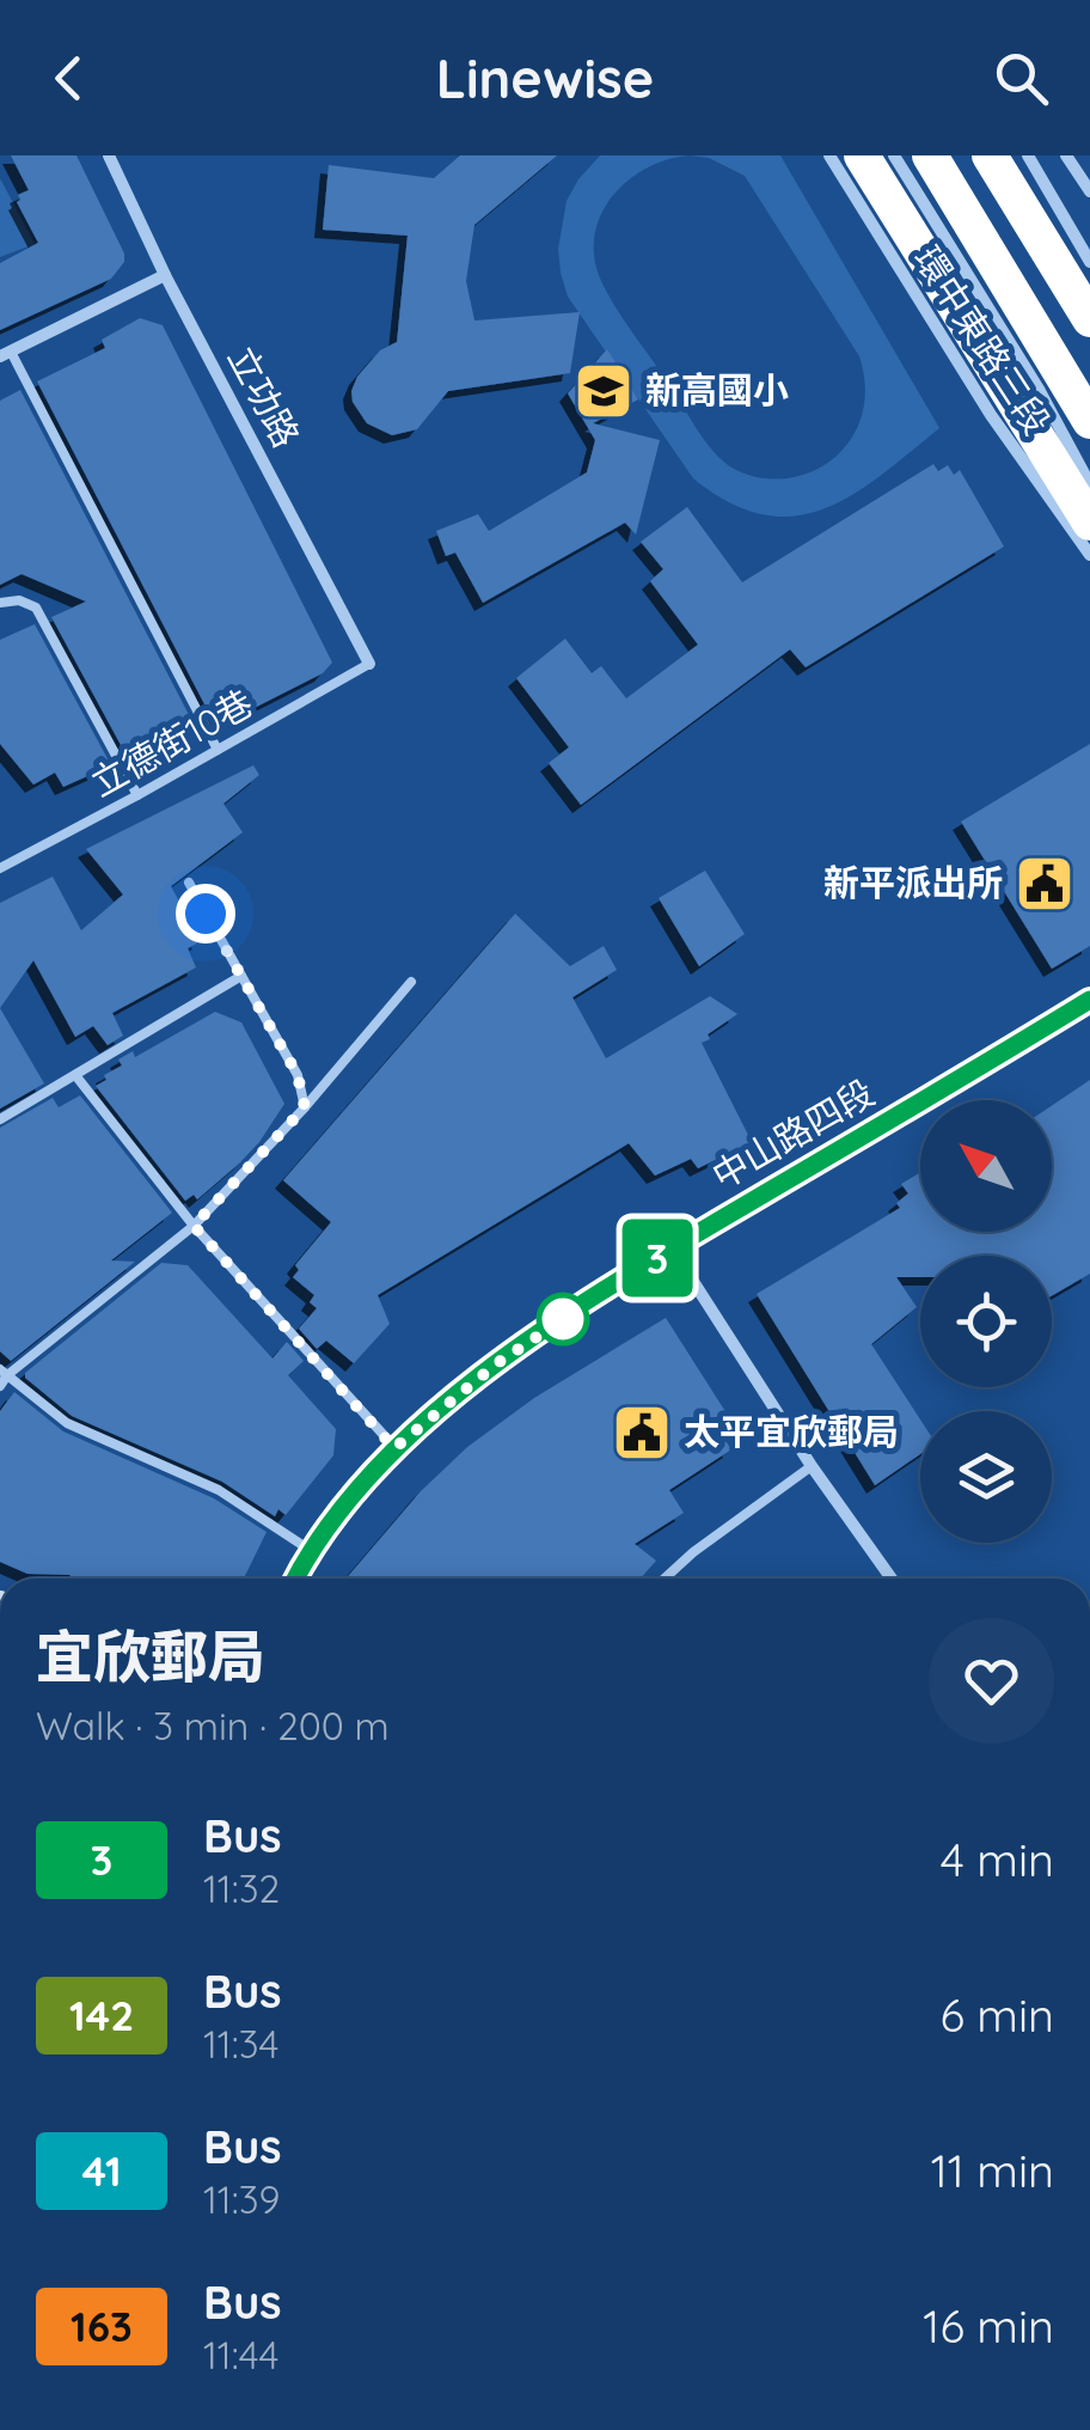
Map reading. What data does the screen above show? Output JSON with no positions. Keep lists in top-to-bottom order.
{
  "streets": {
    "street": ["環中東路三段", "立功路", "中山路四段"],
    "lane": ["立德街10巷"]
  },
  "crossings": [
    ["立功路", "立德街10巷"]
  ],
  "places": {
    "school or university": ["新高國小"],
    "public building": ["新平派出所", "太平宜欣郵局"]
  },
  "lines": ["bus line 3"],
  "north": "top left",
  "page": {
    "header": "Linewise",
    "on_map": "3",
    "heading": ["宜欣郵局", "Walk · 3 min · 200 m"],
    "list": [
      {
        "mark": "3",
        "name": "Bus",
        "note": "11:32",
        "value": "4 min"
      },
      {
        "mark": "142",
        "name": "Bus",
        "note": "11:34",
        "value": "6 min"
      },
      {
        "mark": "41",
        "name": "Bus",
        "note": "11:39",
        "value": "11 min"
      },
      {
        "mark": "163",
        "name": "Bus",
        "note": "11:44",
        "value": "16 min"
      }
    ]
  }
}
